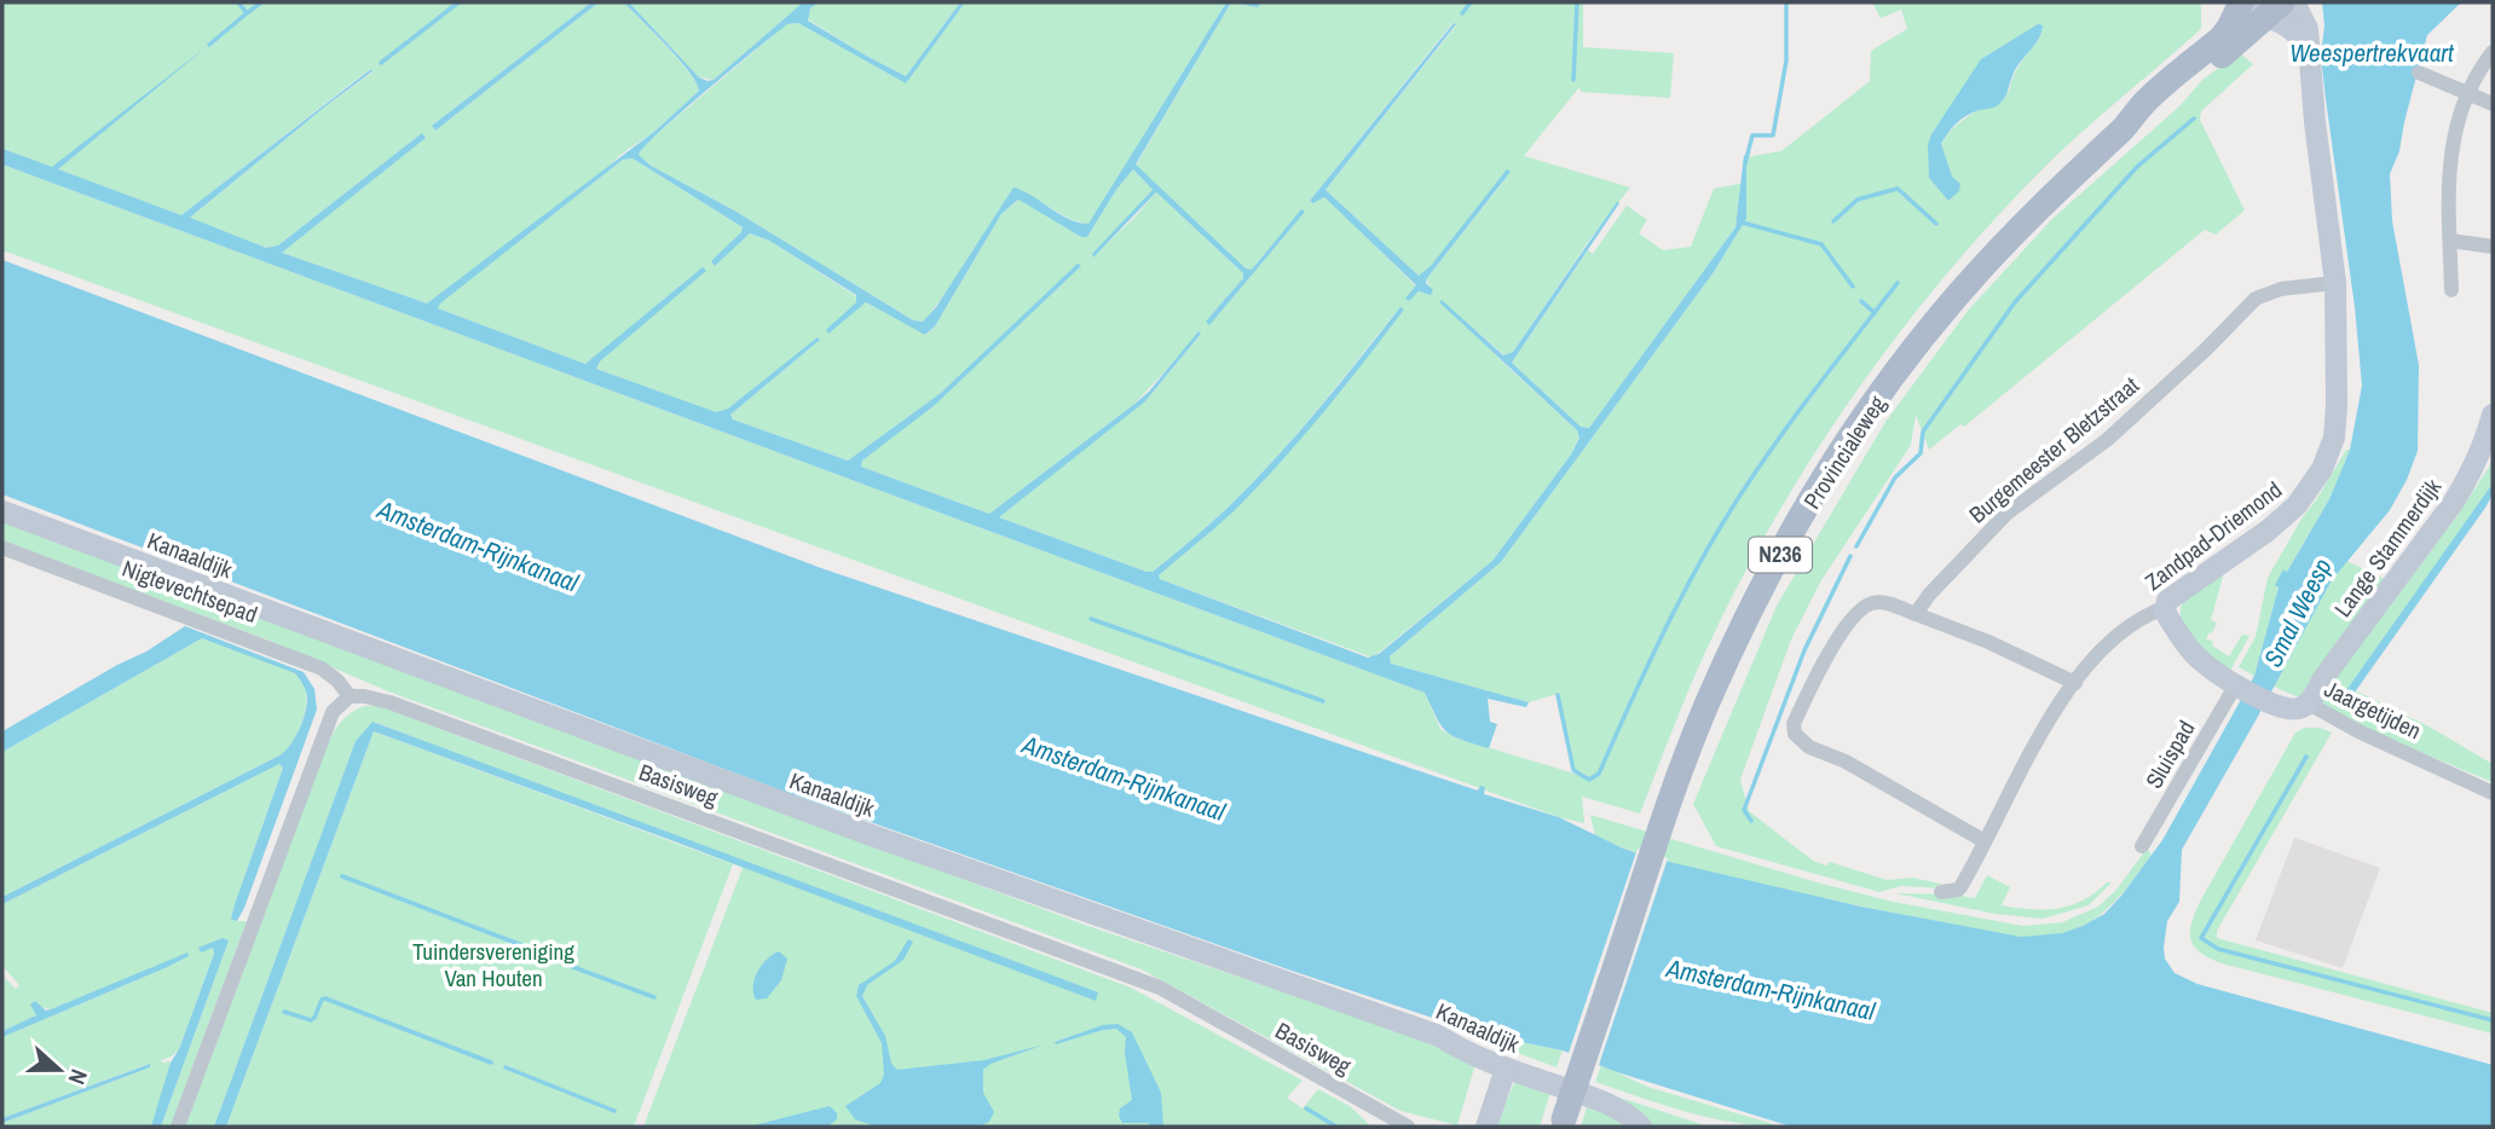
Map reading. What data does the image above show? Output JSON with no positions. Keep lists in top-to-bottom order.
{
  "streets": {
    "main road": ["Provincialeweg", "N236"],
    "street": [
      "Burgemeester Bletzstraat",
      "Zandpad-Driemond",
      "Lange Stammerdijk",
      "Kanaaldijk",
      "Nigtevechtsepad",
      "Jaargetijden",
      "Sluispad",
      "Basisweg"
    ]
  },
  "crossings": [
    ["Burgemeester Bletzstraat", "Zandpad-Driemond"],
    ["Zandpad-Driemond", "Jaargetijden"],
    ["Lange Stammerdijk", "Jaargetijden"],
    ["Nigtevechtsepad", "Basisweg"],
    ["Jaargetijden", "Sluispad"]
  ],
  "water": ["Weespertrekvaart", "Amsterdam-Rijnkanaal", "Smal Weesp"],
  "parks": ["Tuindersvereniging Van Houten"],
  "north": "right"
}
